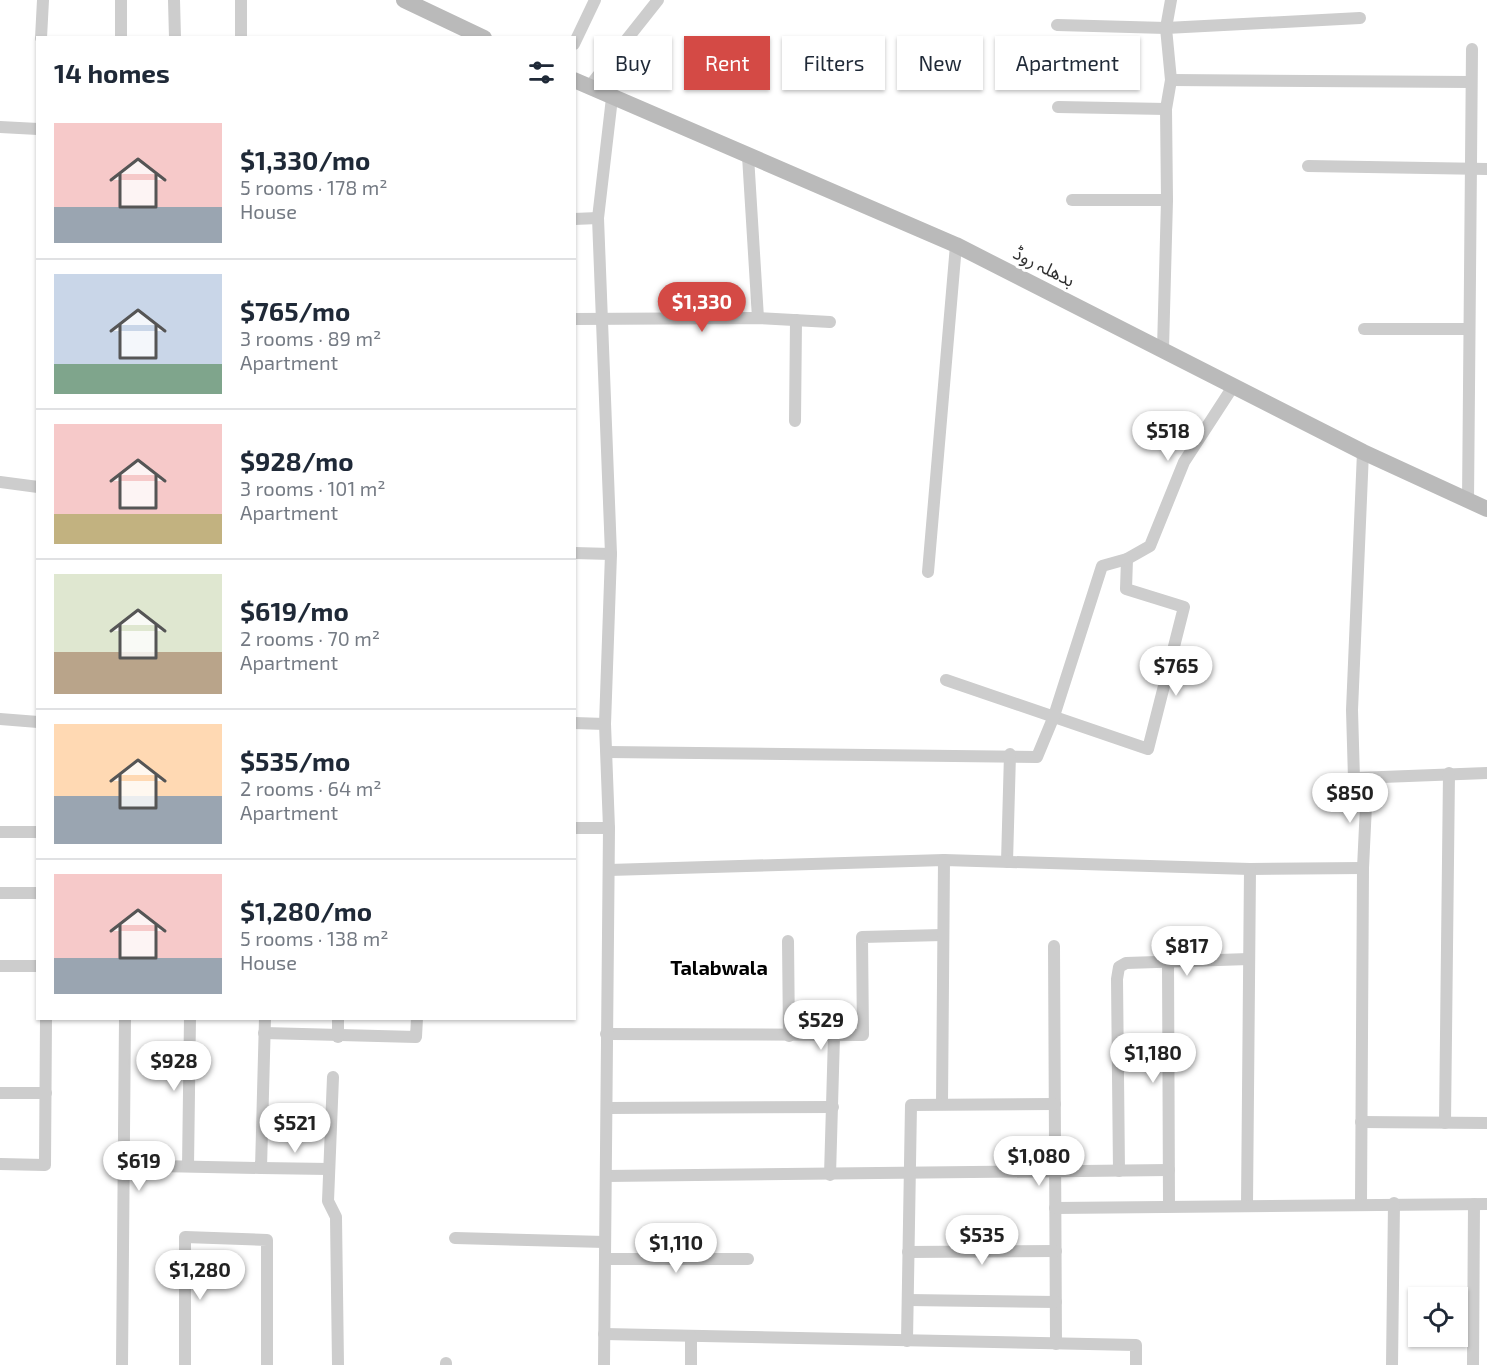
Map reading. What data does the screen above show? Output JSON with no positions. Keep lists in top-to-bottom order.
{
  "streets": {
    "main road": ["بدھلہ روڈ"]
  },
  "districts": ["Talabwala"],
  "page": {
    "chip": [
      "Buy",
      "Rent",
      "Filters",
      "New",
      "Apartment"
    ],
    "heading": "14 homes",
    "list": [
      {
        "name": "$1,330/mo",
        "note": "5 rooms · 178 m² · House"
      },
      {
        "name": "$765/mo",
        "note": "3 rooms · 89 m² · Apartment"
      },
      {
        "name": "$928/mo",
        "note": "3 rooms · 101 m² · Apartment"
      },
      {
        "name": "$619/mo",
        "note": "2 rooms · 70 m² · Apartment"
      },
      {
        "name": "$535/mo",
        "note": "2 rooms · 64 m² · Apartment"
      },
      {
        "name": "$1,280/mo",
        "note": "5 rooms · 138 m² · House"
      }
    ],
    "price": [
      "$1,330",
      "$518",
      "$765",
      "$850",
      "$817",
      "$529",
      "$1,180",
      "$928",
      "$521",
      "$1,080",
      "$619",
      "$535",
      "$1,110",
      "$1,280"
    ]
  }
}
